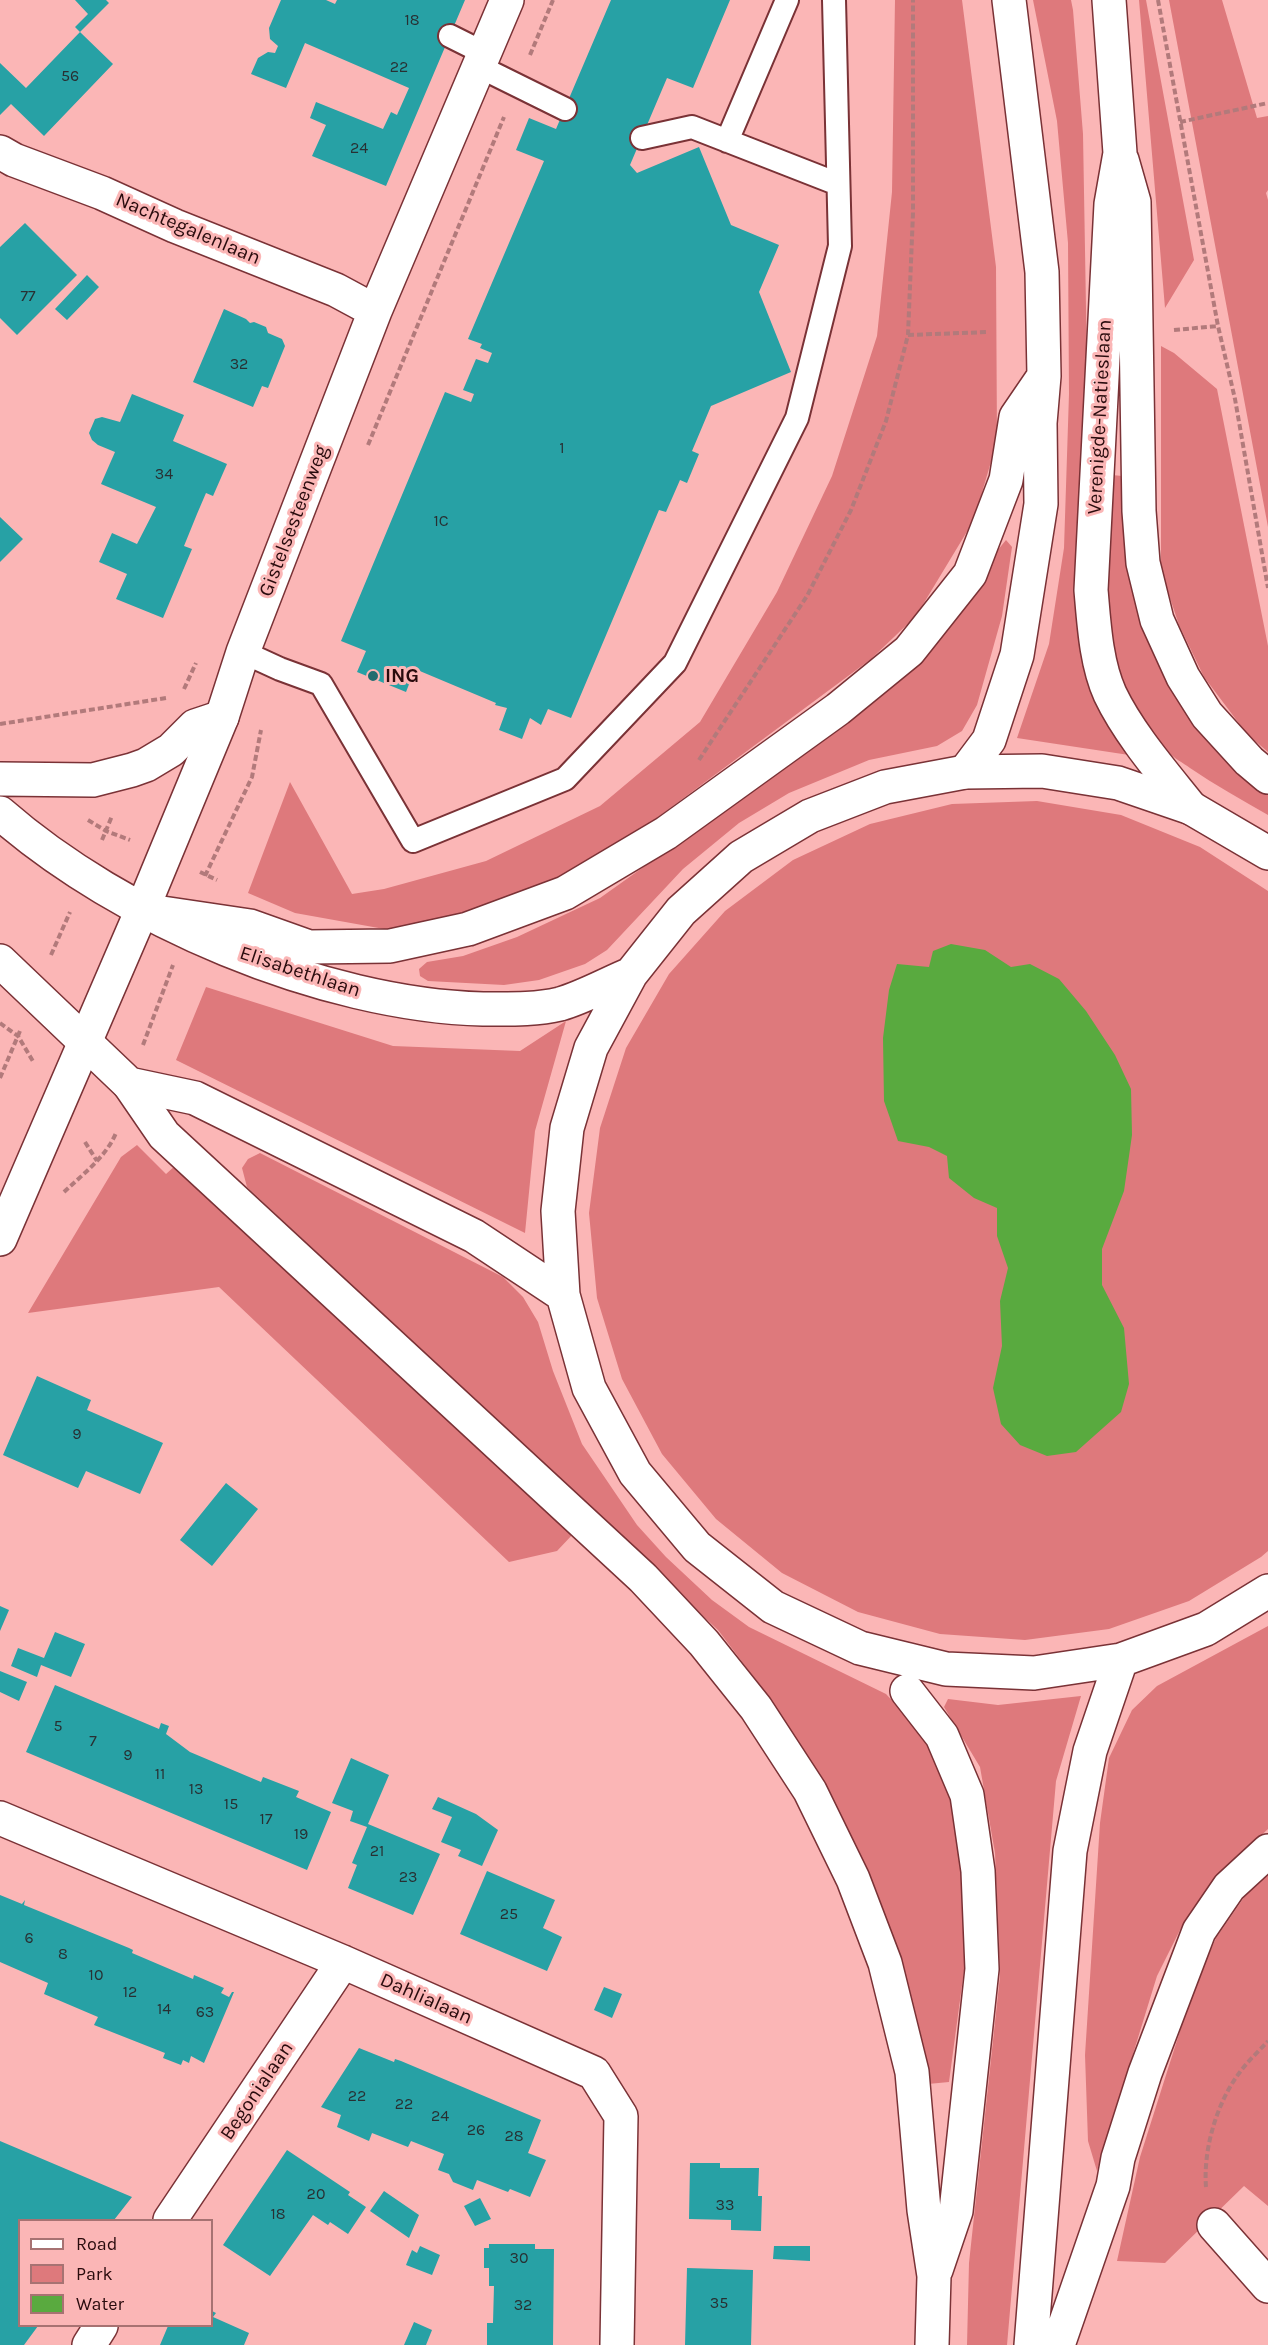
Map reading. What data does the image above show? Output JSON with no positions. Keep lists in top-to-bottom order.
{
  "streets": {
    "main road": [
      "Nachtegalenlaan",
      "Verenigde-Natieslaan",
      "Gistelsesteenweg",
      "Elisabethlaan",
      "Dahlialaan",
      "Begonialaan"
    ]
  },
  "crossings": [
    ["Nachtegalenlaan", "Gistelsesteenweg"],
    ["Gistelsesteenweg", "Elisabethlaan"],
    ["Dahlialaan", "Begonialaan"]
  ],
  "places": ["ING"],
  "house_numbers": [
    "18",
    "22",
    "56",
    "24",
    "77",
    "32",
    "1",
    "34",
    "1C",
    "9",
    "5",
    "7",
    "9",
    "11",
    "13",
    "15",
    "17",
    "19",
    "21",
    "23",
    "25",
    "6",
    "8",
    "10",
    "12",
    "14",
    "63",
    "22",
    "22",
    "24",
    "26",
    "28",
    "20",
    "33",
    "18",
    "30",
    "35",
    "32"
  ],
  "legend": ["Road", "Park", "Water"]
}
